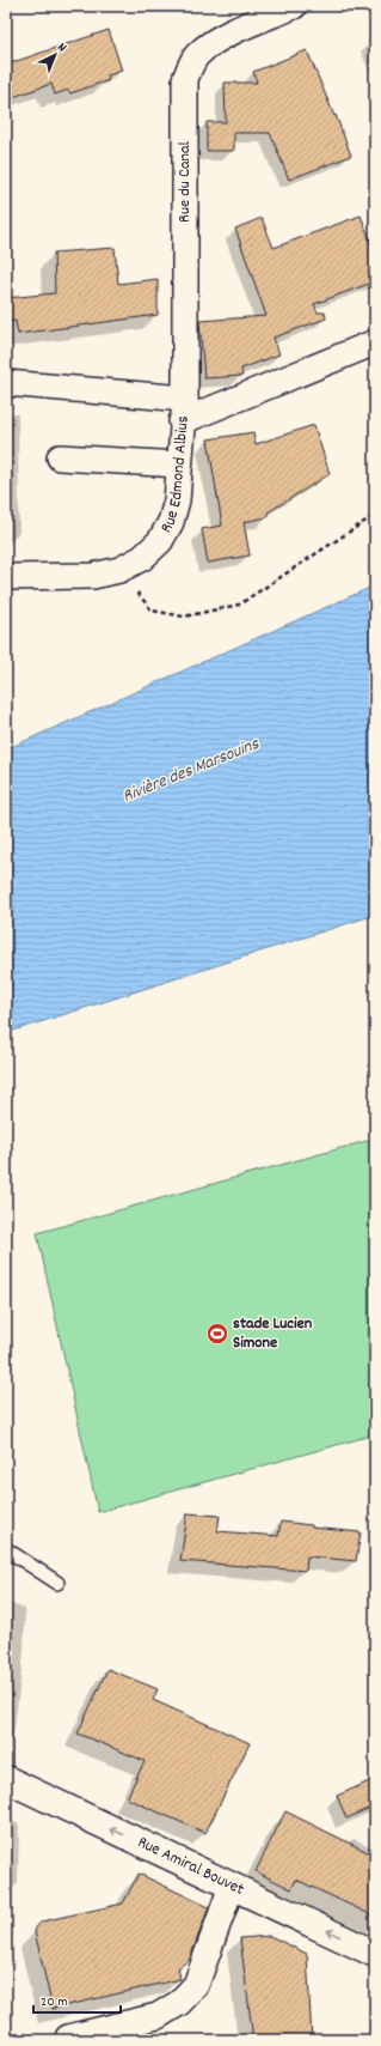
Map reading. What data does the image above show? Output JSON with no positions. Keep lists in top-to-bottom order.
{
  "streets": {
    "main road": ["Rue Amiral Bouvet"],
    "street": ["Rue du Canal", "Rue Edmond Albius"]
  },
  "crossings": [
    ["Rue du Canal", "Rue Edmond Albius"]
  ],
  "one_way": ["Rue Amiral Bouvet"],
  "water": ["Rivière des Marsouins"],
  "places": {
    "sports": ["stade Lucien Simone"]
  },
  "scale_bar": "20 m",
  "north": "top right"
}
